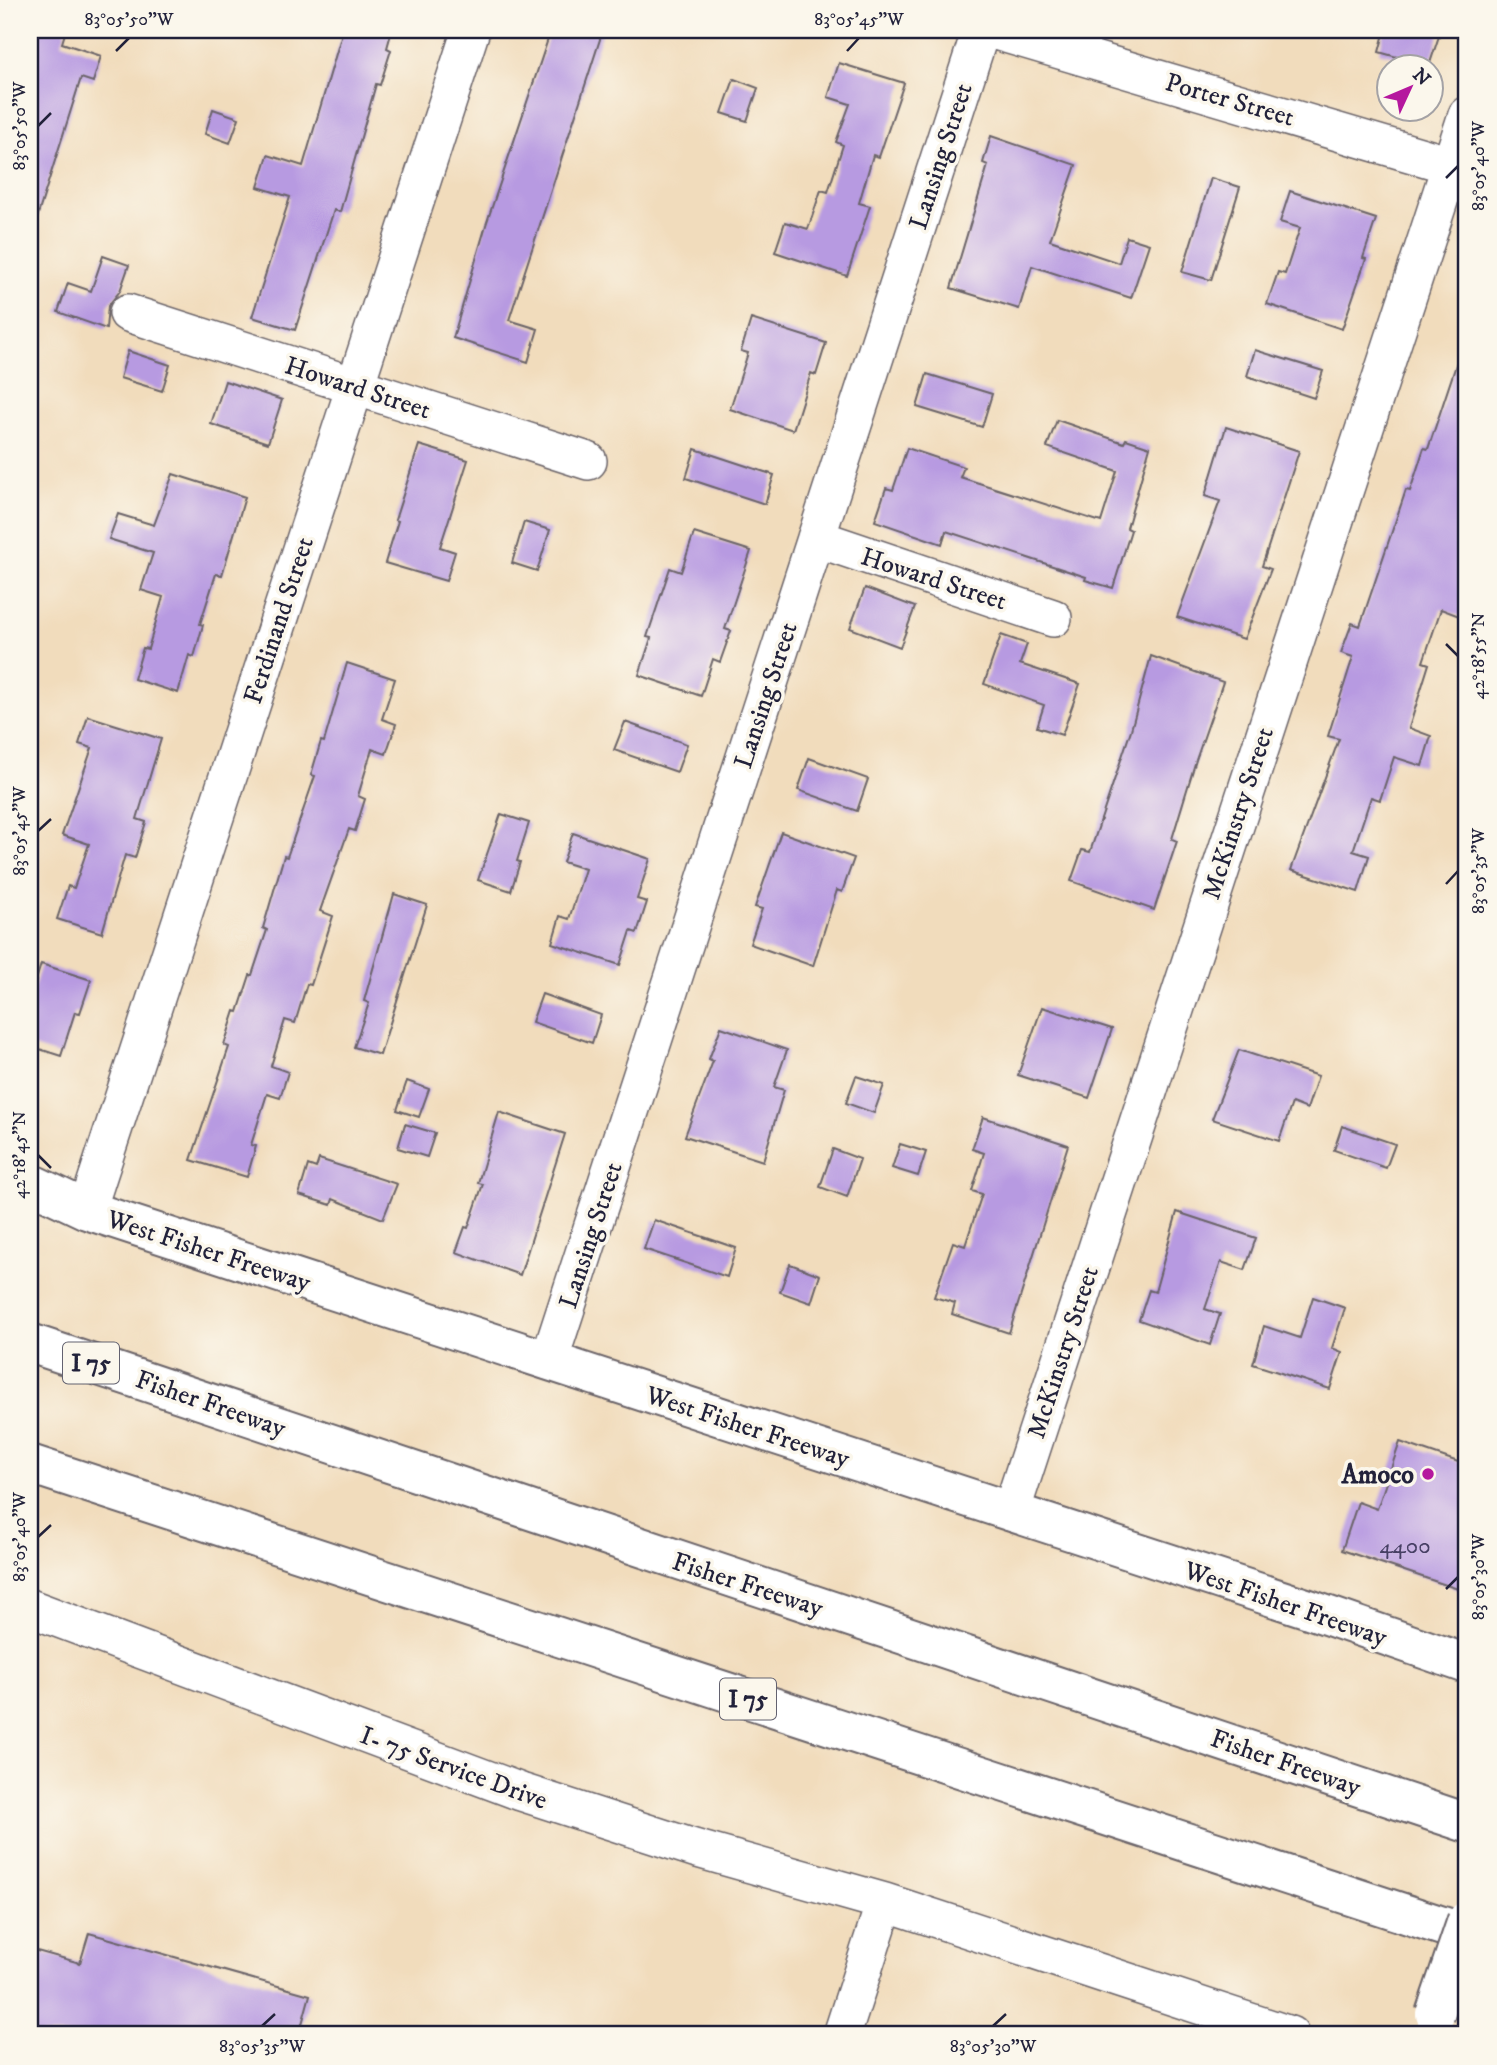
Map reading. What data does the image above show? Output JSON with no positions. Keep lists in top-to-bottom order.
{
  "streets": {
    "main road": ["West Fisher Freeway", "I 75", "Fisher Freeway"],
    "street": [
      "Porter Street",
      "Lansing Street",
      "Howard Street",
      "Ferdinand Street",
      "McKinstry Street",
      "I- 75 Service Drive"
    ]
  },
  "crossings": [
    ["Porter Street", "McKinstry Street"],
    ["Lansing Street", "Howard Street"],
    ["Lansing Street", "West Fisher Freeway"],
    ["Howard Street", "Ferdinand Street"],
    ["Ferdinand Street", "West Fisher Freeway"],
    ["McKinstry Street", "West Fisher Freeway"]
  ],
  "places": ["Amoco"],
  "house_numbers": ["4400"],
  "north": "top right",
  "coordinates": [
    "83°05'50\"W",
    "83°05'45\"W",
    "83°05'40\"W",
    "42°18'55\"N",
    "83°05'35\"W",
    "42°18'45\"N",
    "83°05'30\"W"
  ]
}
